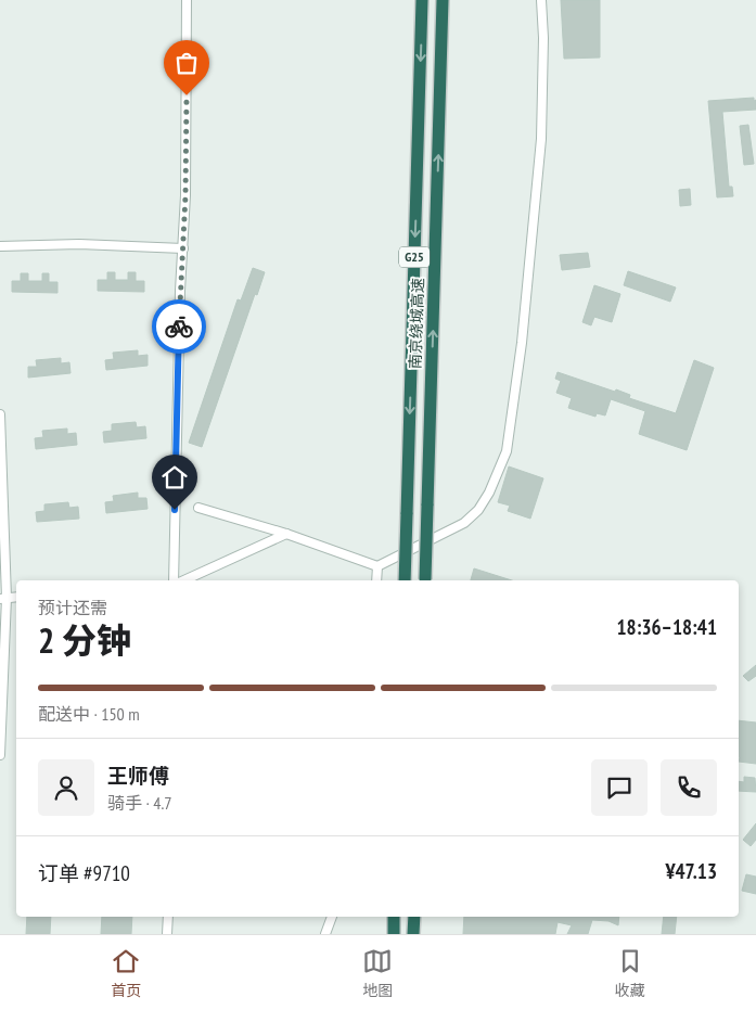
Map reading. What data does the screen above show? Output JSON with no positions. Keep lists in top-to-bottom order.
{
  "streets": {
    "highway": ["G25", "南京绕城高速"]
  },
  "page": {
    "heading": ["2 分钟", "预计还需", "18:36–18:41"],
    "panel": [
      "王师傅",
      "骑手 · 4.7",
      "订单 #9710",
      "¥47.13"
    ],
    "bar": "配送中 · 150 m",
    "tabs": ["首页", "地图", "收藏"]
  }
}
